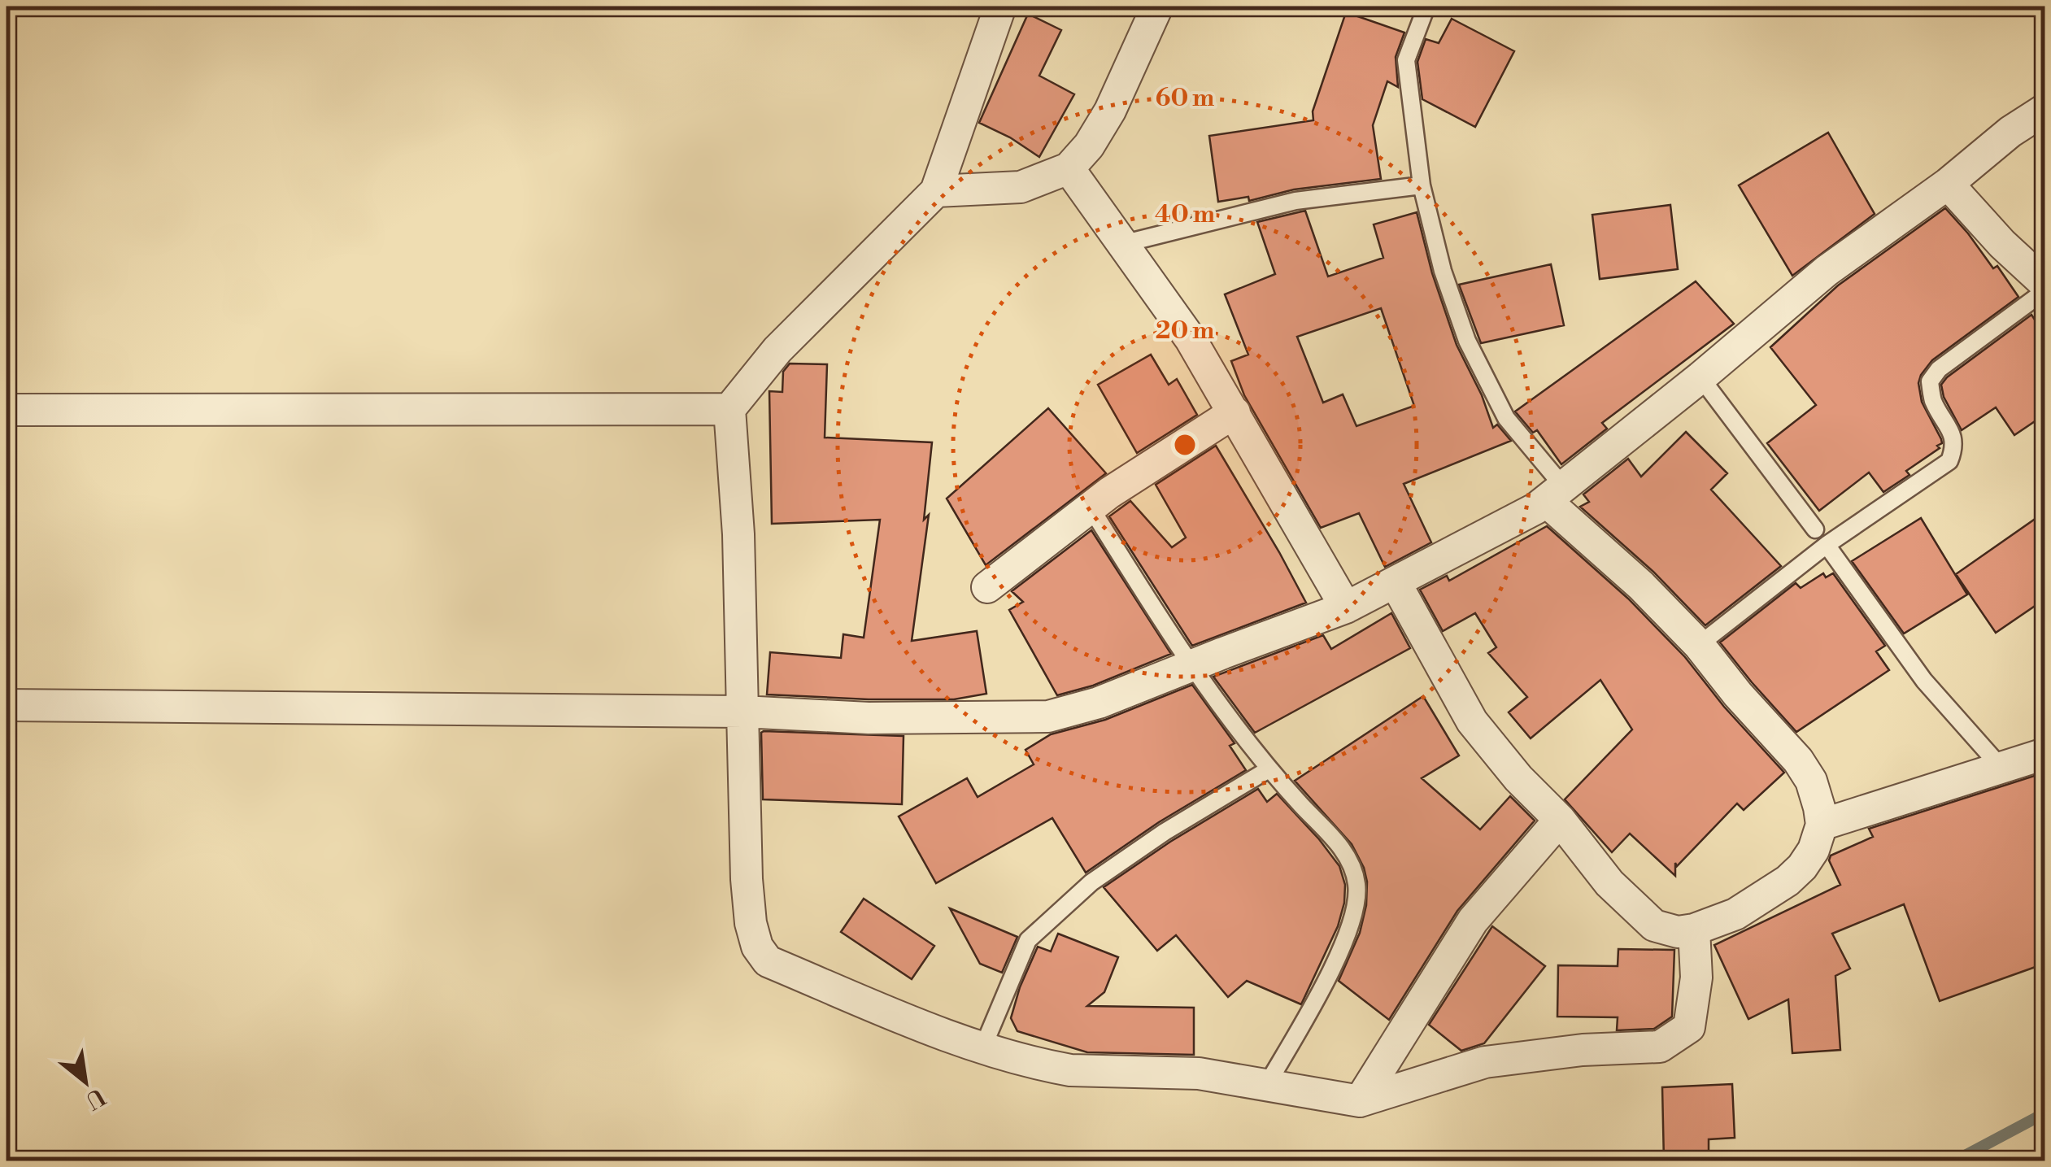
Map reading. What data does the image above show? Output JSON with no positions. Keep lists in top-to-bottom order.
{
  "north": "bottom right",
  "rings": ["60 m", "40 m", "20 m"]
}
